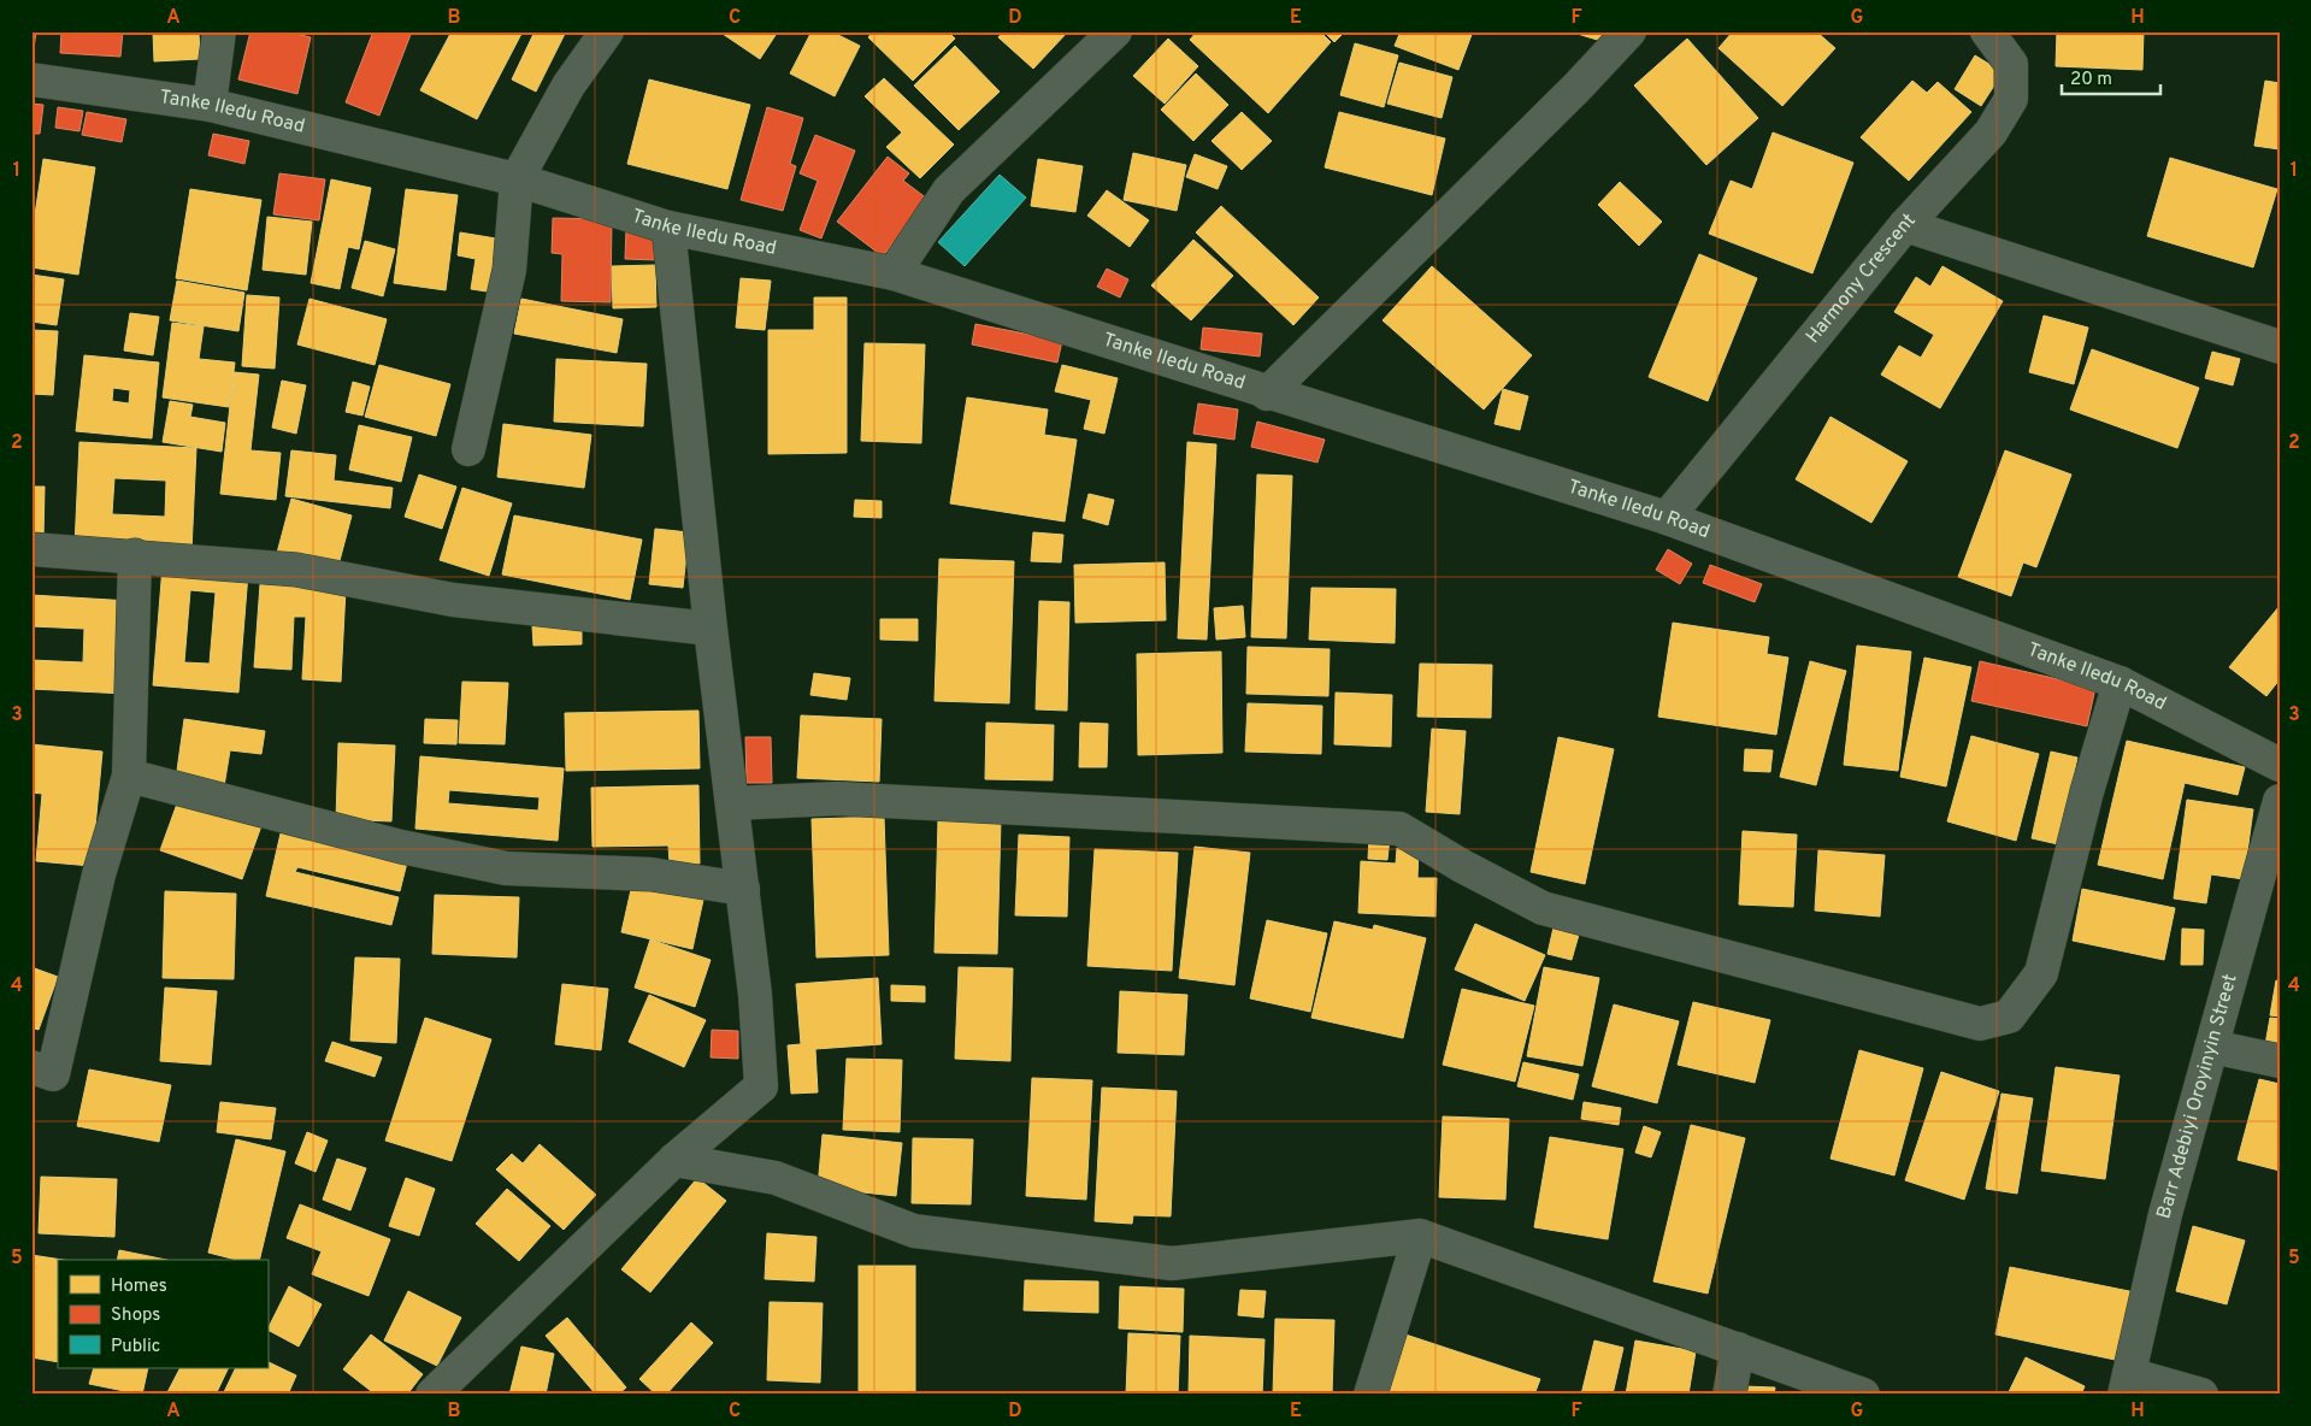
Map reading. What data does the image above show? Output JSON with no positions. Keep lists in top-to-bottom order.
{
  "streets": {
    "street": ["Tanke Iledu Road", "Harmony Crescent", "Barr Adebiyi Oroyinyin Street"]
  },
  "crossings": [
    ["Tanke Iledu Road", "Harmony Crescent"]
  ],
  "legend": ["Homes", "Shops", "Public"],
  "scale_bar": "20 m",
  "grid": {
    "columns": [
      "A",
      "B",
      "C",
      "D",
      "E",
      "F",
      "G",
      "H"
    ],
    "rows": [
      "1",
      "2",
      "3",
      "4",
      "5"
    ]
  }
}
